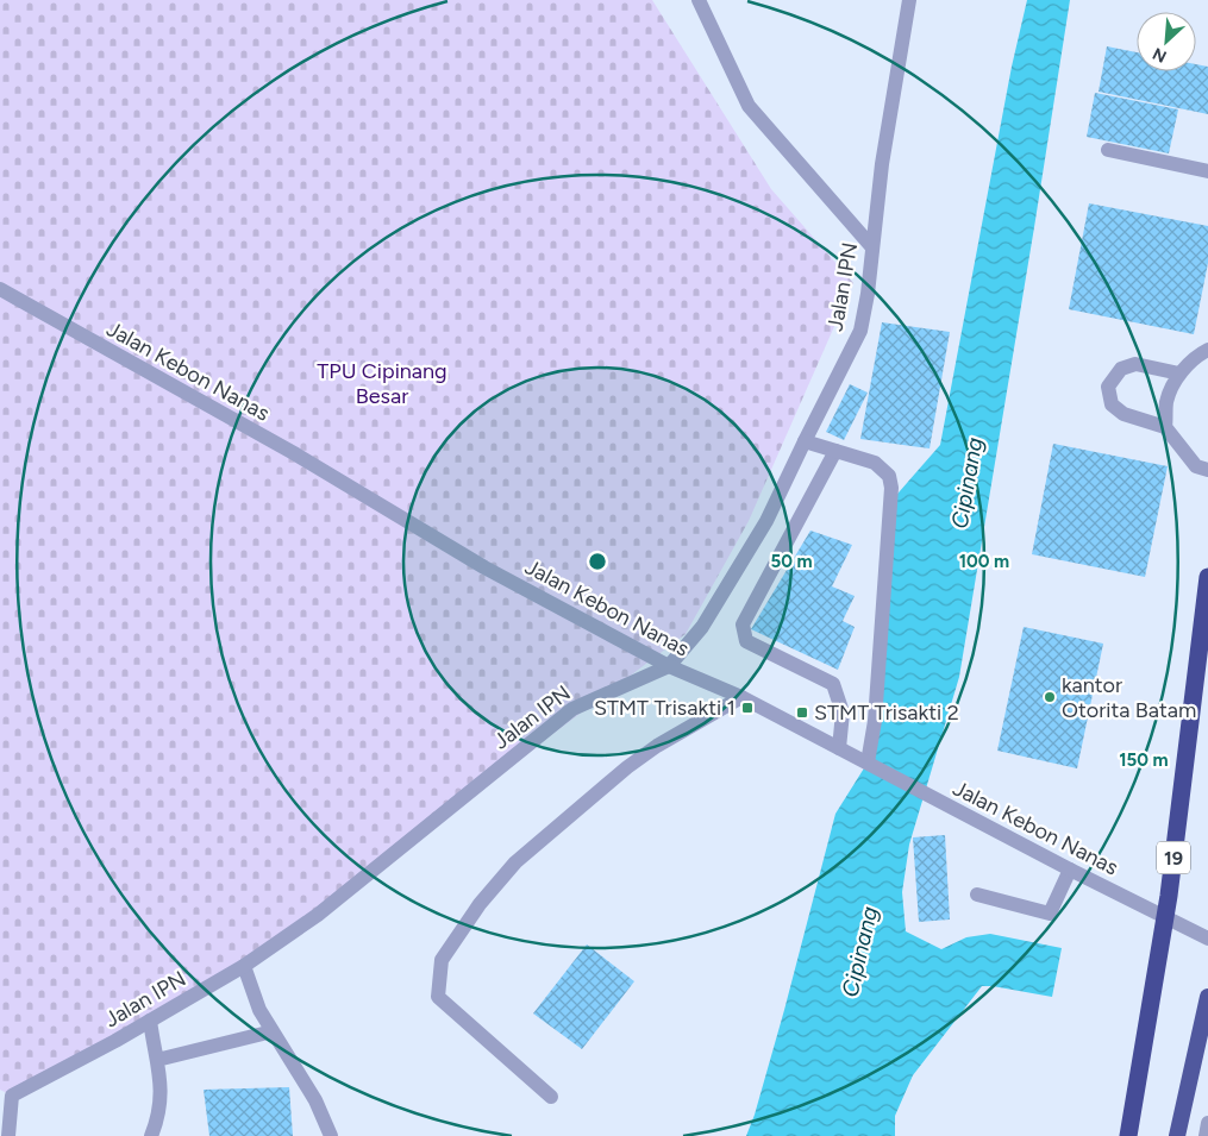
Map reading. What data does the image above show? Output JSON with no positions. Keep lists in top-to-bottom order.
{
  "streets": {
    "highway": ["19"],
    "street": ["Jalan IPN", "Jalan Kebon Nanas"]
  },
  "crossings": [
    ["Jalan IPN", "Jalan Kebon Nanas"]
  ],
  "water": ["Cipinang"],
  "parks": ["TPU Cipinang Besar"],
  "places": {
    "other": ["kantor Otorita Batam"],
    "transit": ["STMT Trisakti 1", "STMT Trisakti 2"]
  },
  "north": "bottom left",
  "rings": ["50 m", "100 m", "150 m"]
}
